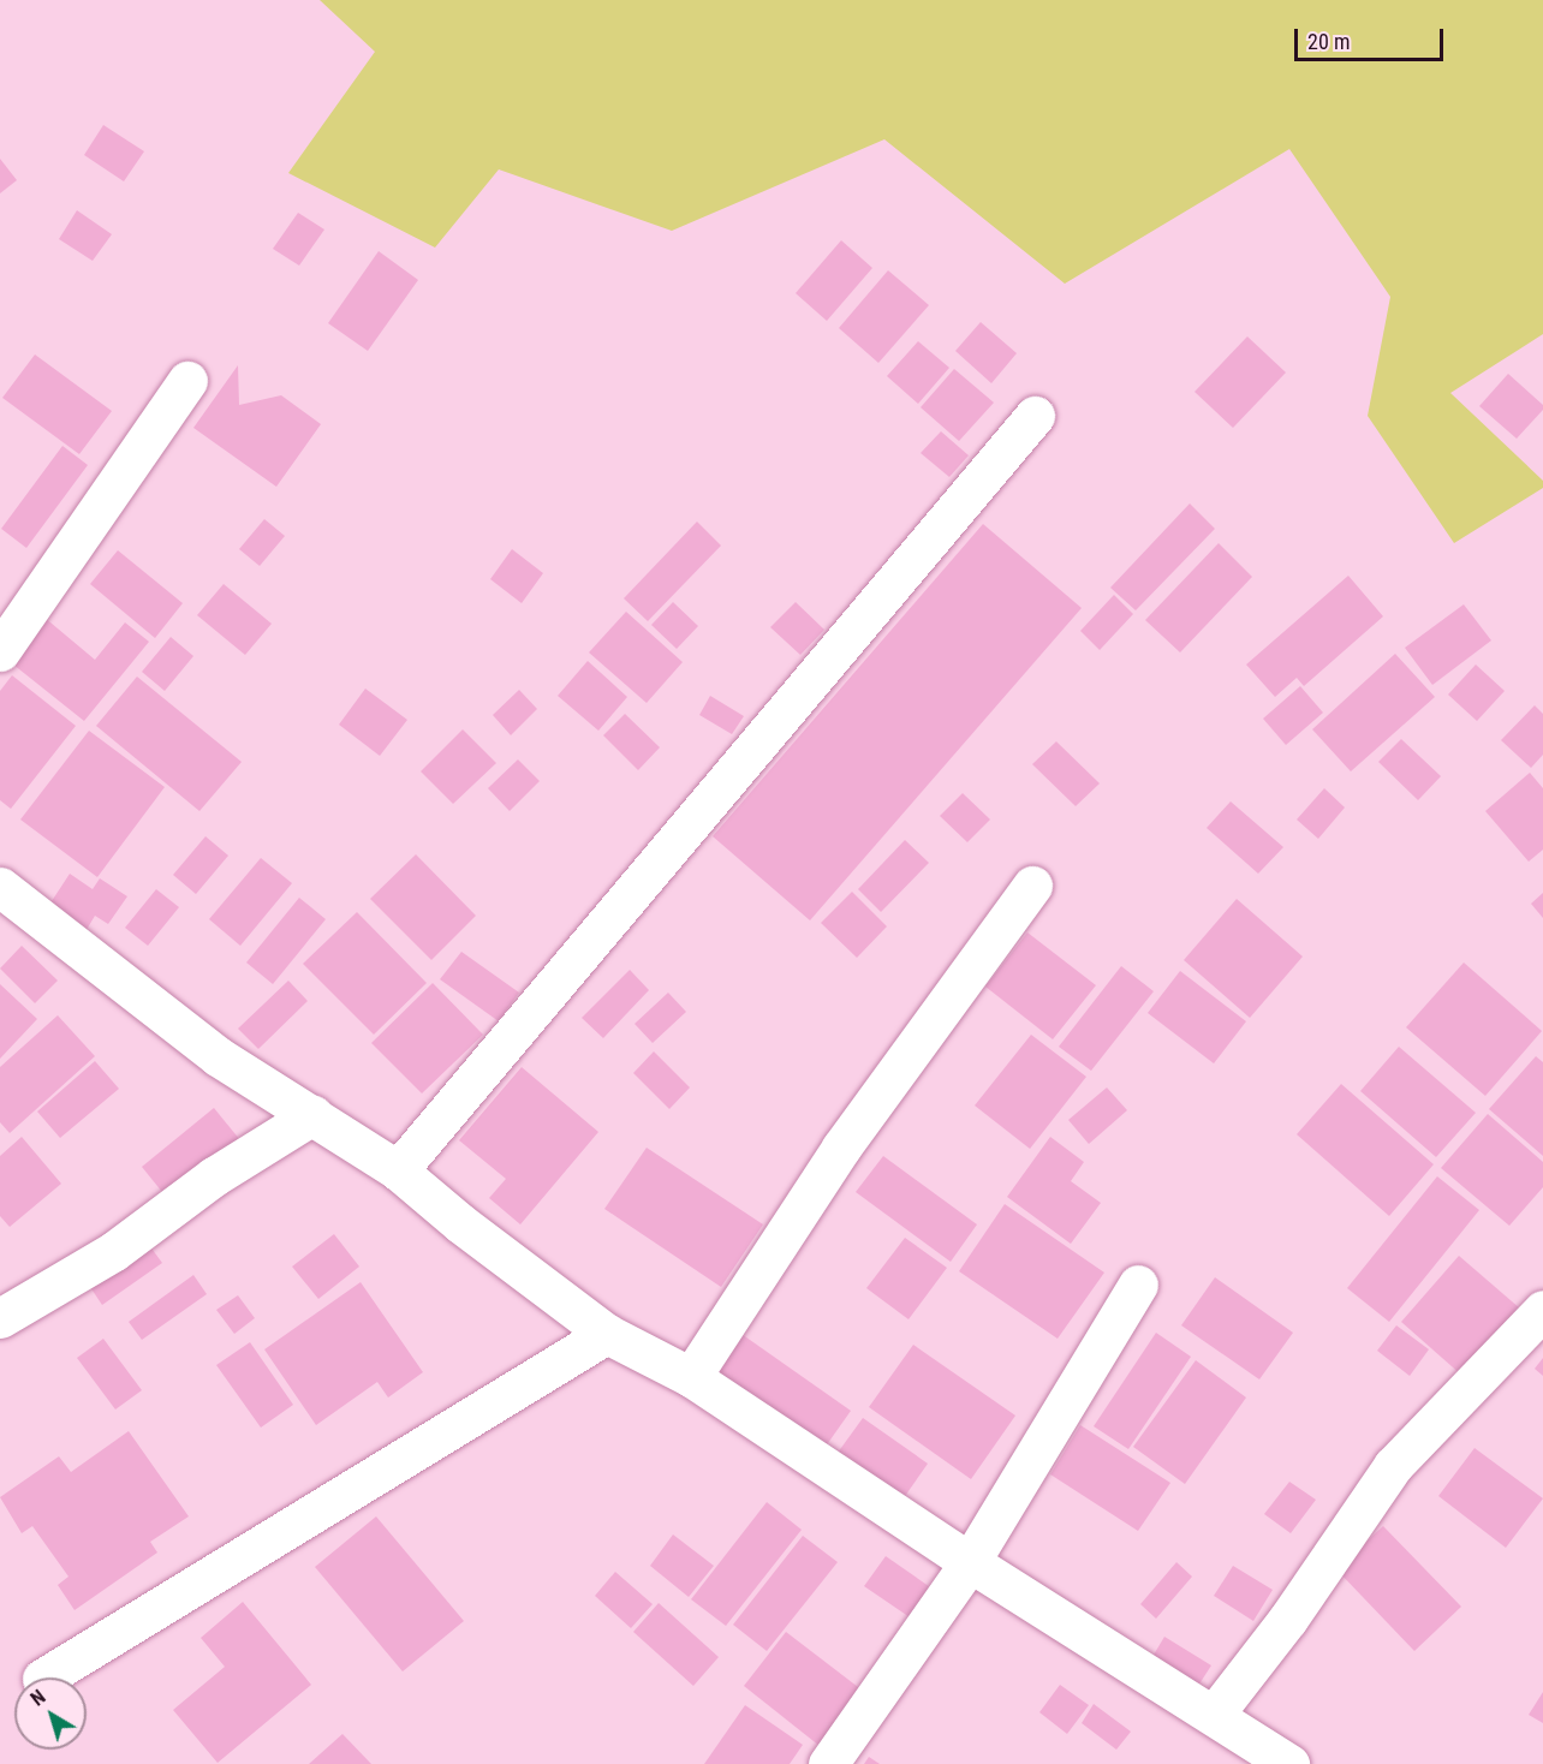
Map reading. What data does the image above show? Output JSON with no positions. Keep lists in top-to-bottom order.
{
  "scale_bar": "20 m",
  "north": "top left"
}
